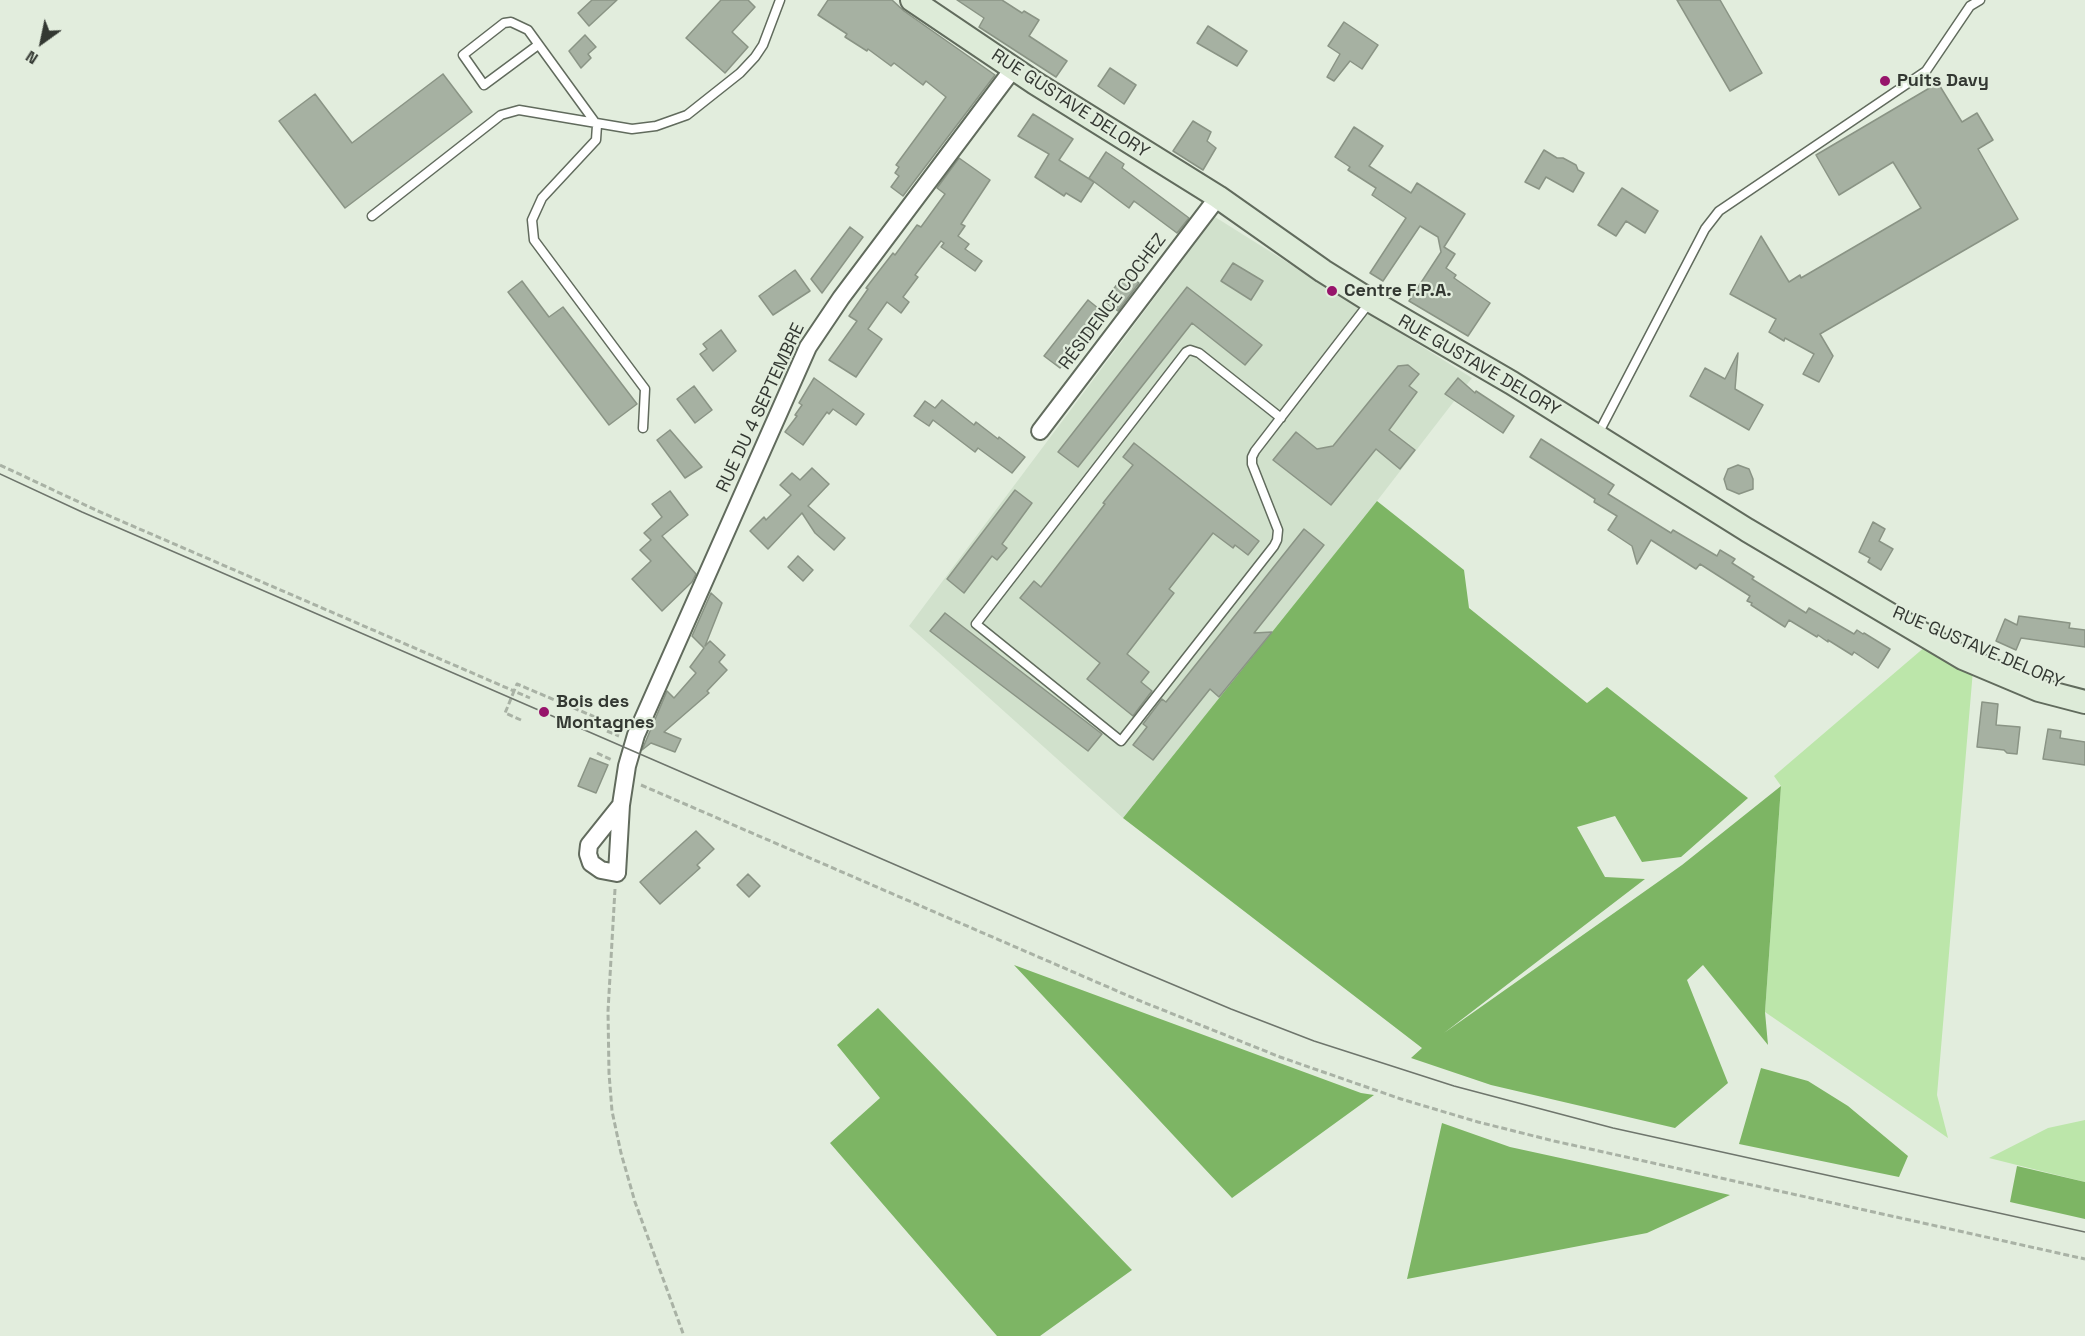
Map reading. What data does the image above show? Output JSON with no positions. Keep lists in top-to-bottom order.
{
  "streets": {
    "street": ["RUE GUSTAVE DELORY", "RÉSIDENCE COCHEZ", "RUE DU 4 SEPTEMBRE"]
  },
  "crossings": [
    ["RUE GUSTAVE DELORY", "RÉSIDENCE COCHEZ"],
    ["RUE GUSTAVE DELORY", "RUE DU 4 SEPTEMBRE"]
  ],
  "places": ["Puits Davy", "Centre F.P.A.", "Bois des Montagnes"],
  "north": "bottom left"
}
